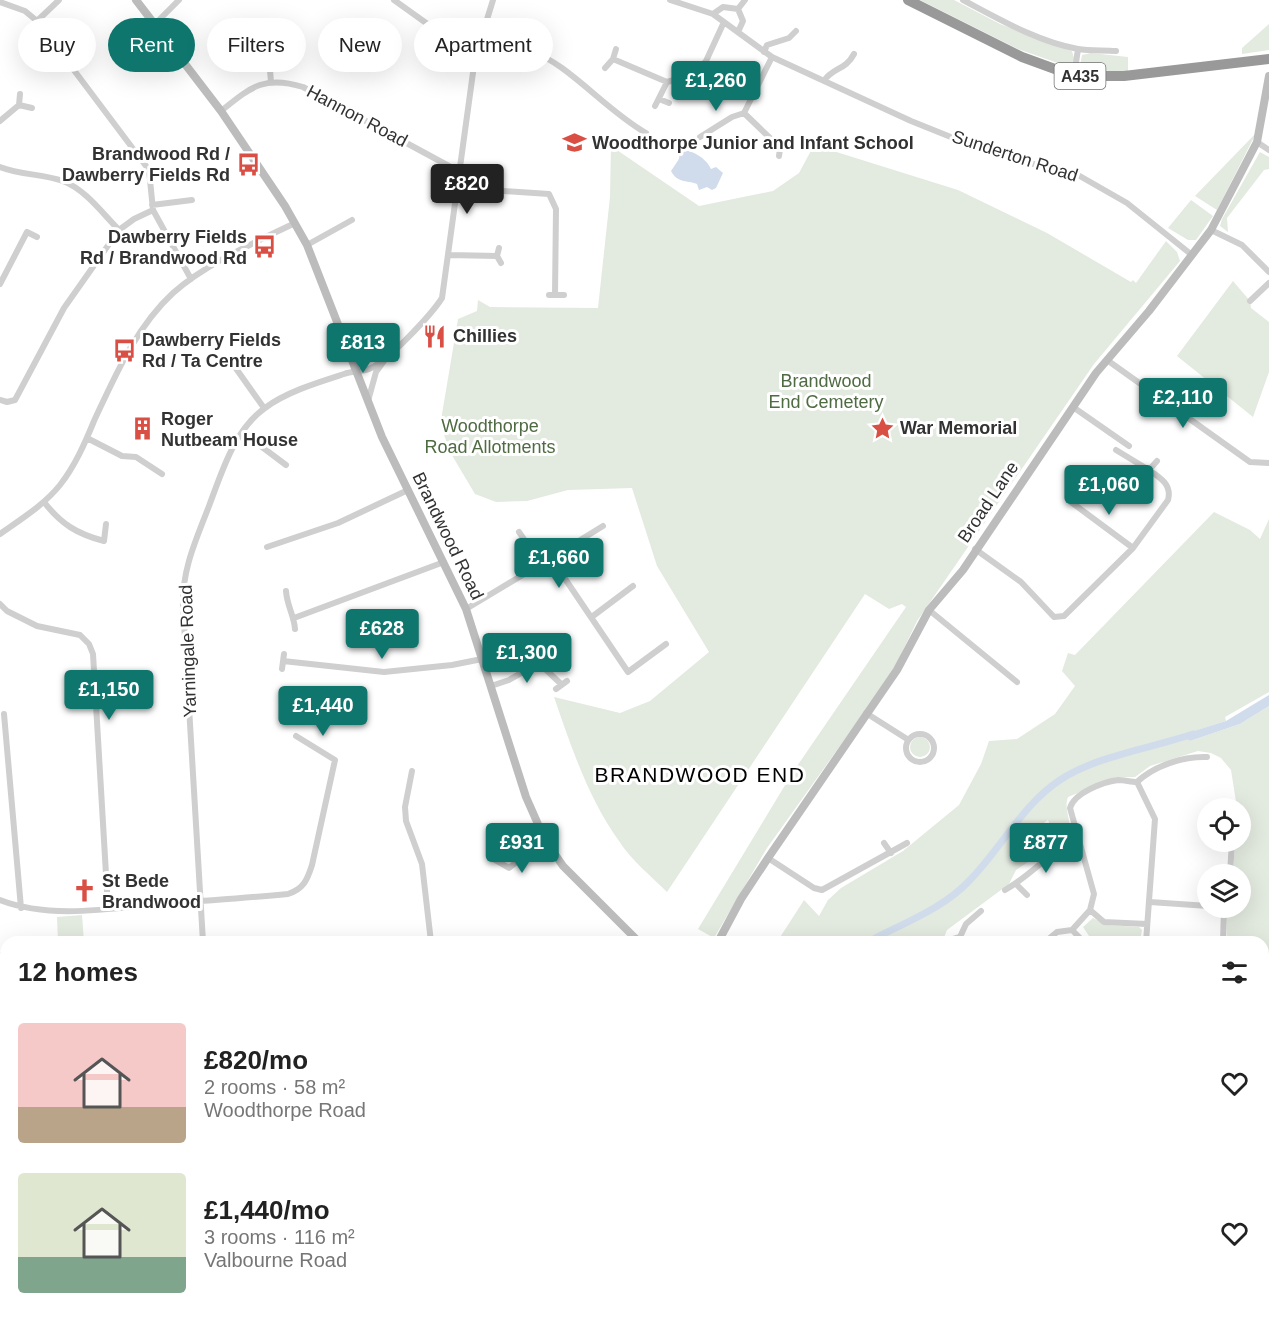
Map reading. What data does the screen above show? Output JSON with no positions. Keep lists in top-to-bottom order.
{
  "streets": {
    "highway": ["A435"],
    "street": [
      "Hannon Road",
      "Sunderton Road",
      "Broad Lane",
      "Brandwood Road",
      "Yarningale Road"
    ]
  },
  "crossings": [
    ["Sunderton Road", "Broad Lane"],
    ["Brandwood Road", "Yarningale Road"]
  ],
  "districts": ["BRANDWOOD END"],
  "parks": ["Brandwood End Cemetery", "Woodthorpe Road Allotments"],
  "places": {
    "school or university": ["Woodthorpe Junior and Infant School"],
    "bus stop": ["Brandwood Rd / Dawberry Fields Rd", "Dawberry Fields Rd / Brandwood Rd", "Dawberry Fields Rd / Ta Centre"],
    "restaurant": ["Chillies"],
    "place": ["War Memorial"],
    "building": ["Roger Nutbeam House"],
    "church": ["St Bede Brandwood"]
  },
  "page": {
    "chip": [
      "Buy",
      "Rent",
      "Filters",
      "New",
      "Apartment"
    ],
    "price": [
      "£1,260",
      "£820",
      "£813",
      "£2,110",
      "£1,060",
      "£1,660",
      "£628",
      "£1,300",
      "£1,150",
      "£1,440",
      "£931",
      "£877"
    ],
    "heading": "12 homes",
    "list": [
      {
        "name": "£820/mo",
        "note": "2 rooms · 58 m² · Woodthorpe Road"
      },
      {
        "name": "£1,440/mo",
        "note": "3 rooms · 116 m² · Valbourne Road"
      }
    ]
  }
}
